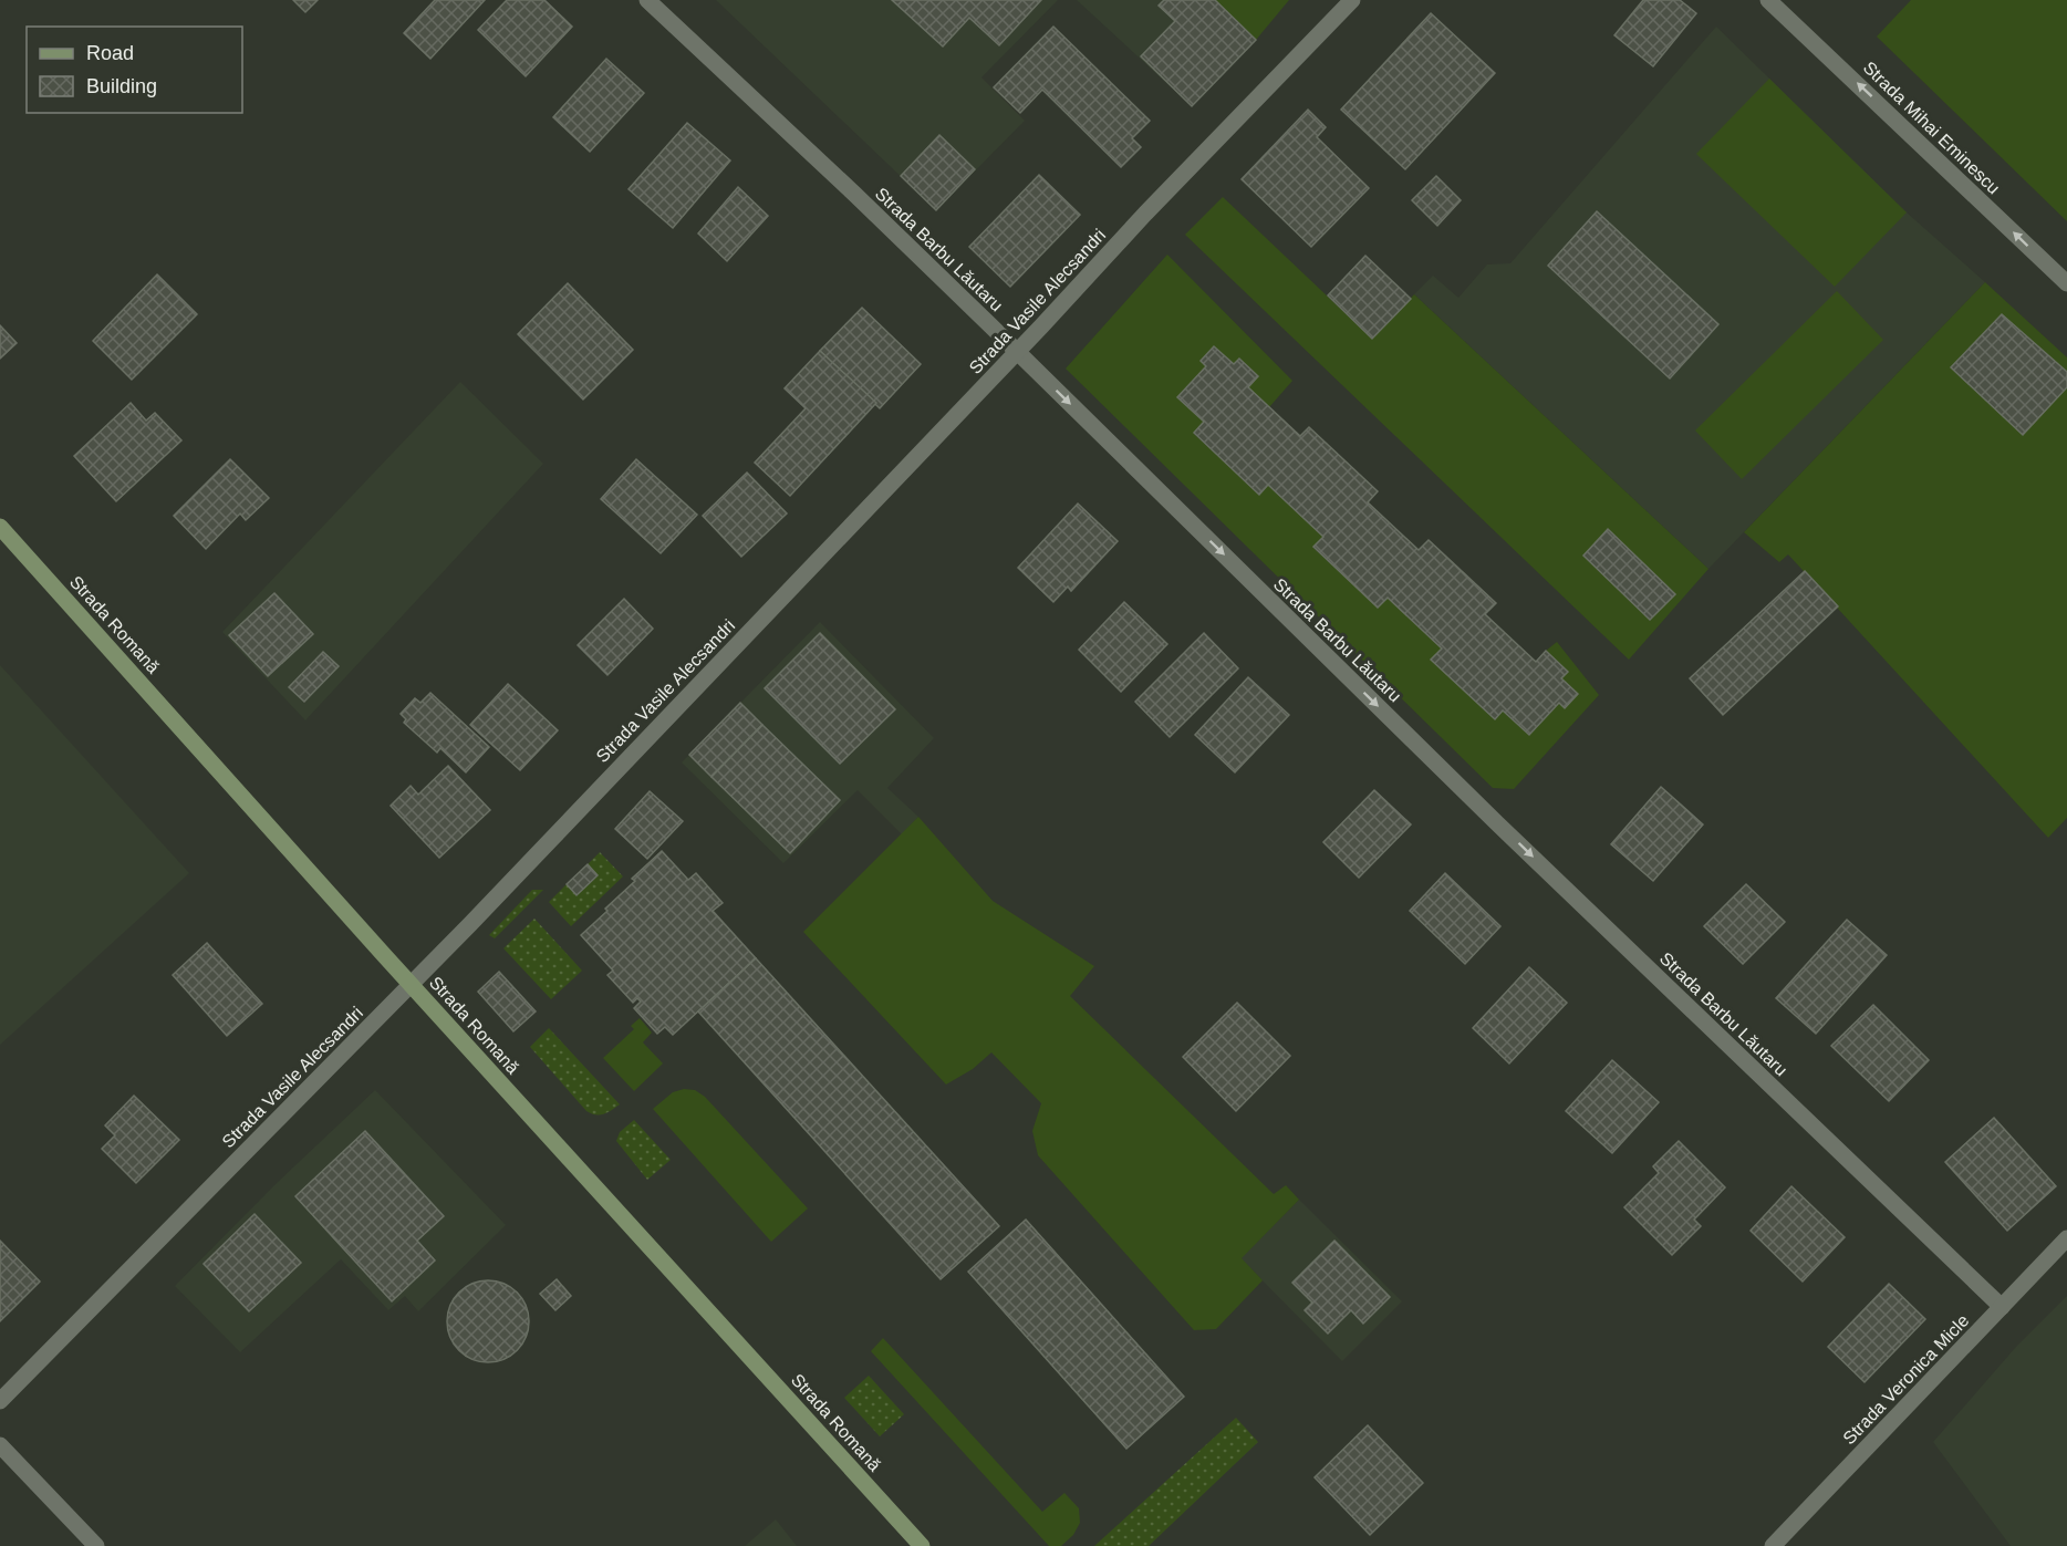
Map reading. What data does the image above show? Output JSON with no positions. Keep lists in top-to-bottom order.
{
  "streets": {
    "main road": ["Strada Romană"],
    "street": [
      "Strada Mihai Eminescu",
      "Strada Barbu Lăutaru",
      "Strada Vasile Alecsandri",
      "Strada Veronica Micle"
    ]
  },
  "crossings": [
    ["Strada Barbu Lăutaru", "Strada Vasile Alecsandri"],
    ["Strada Barbu Lăutaru", "Strada Veronica Micle"],
    ["Strada Vasile Alecsandri", "Strada Romană"]
  ],
  "one_way": ["Strada Mihai Eminescu", "Strada Barbu Lăutaru"],
  "legend": ["Road", "Building"]
}
